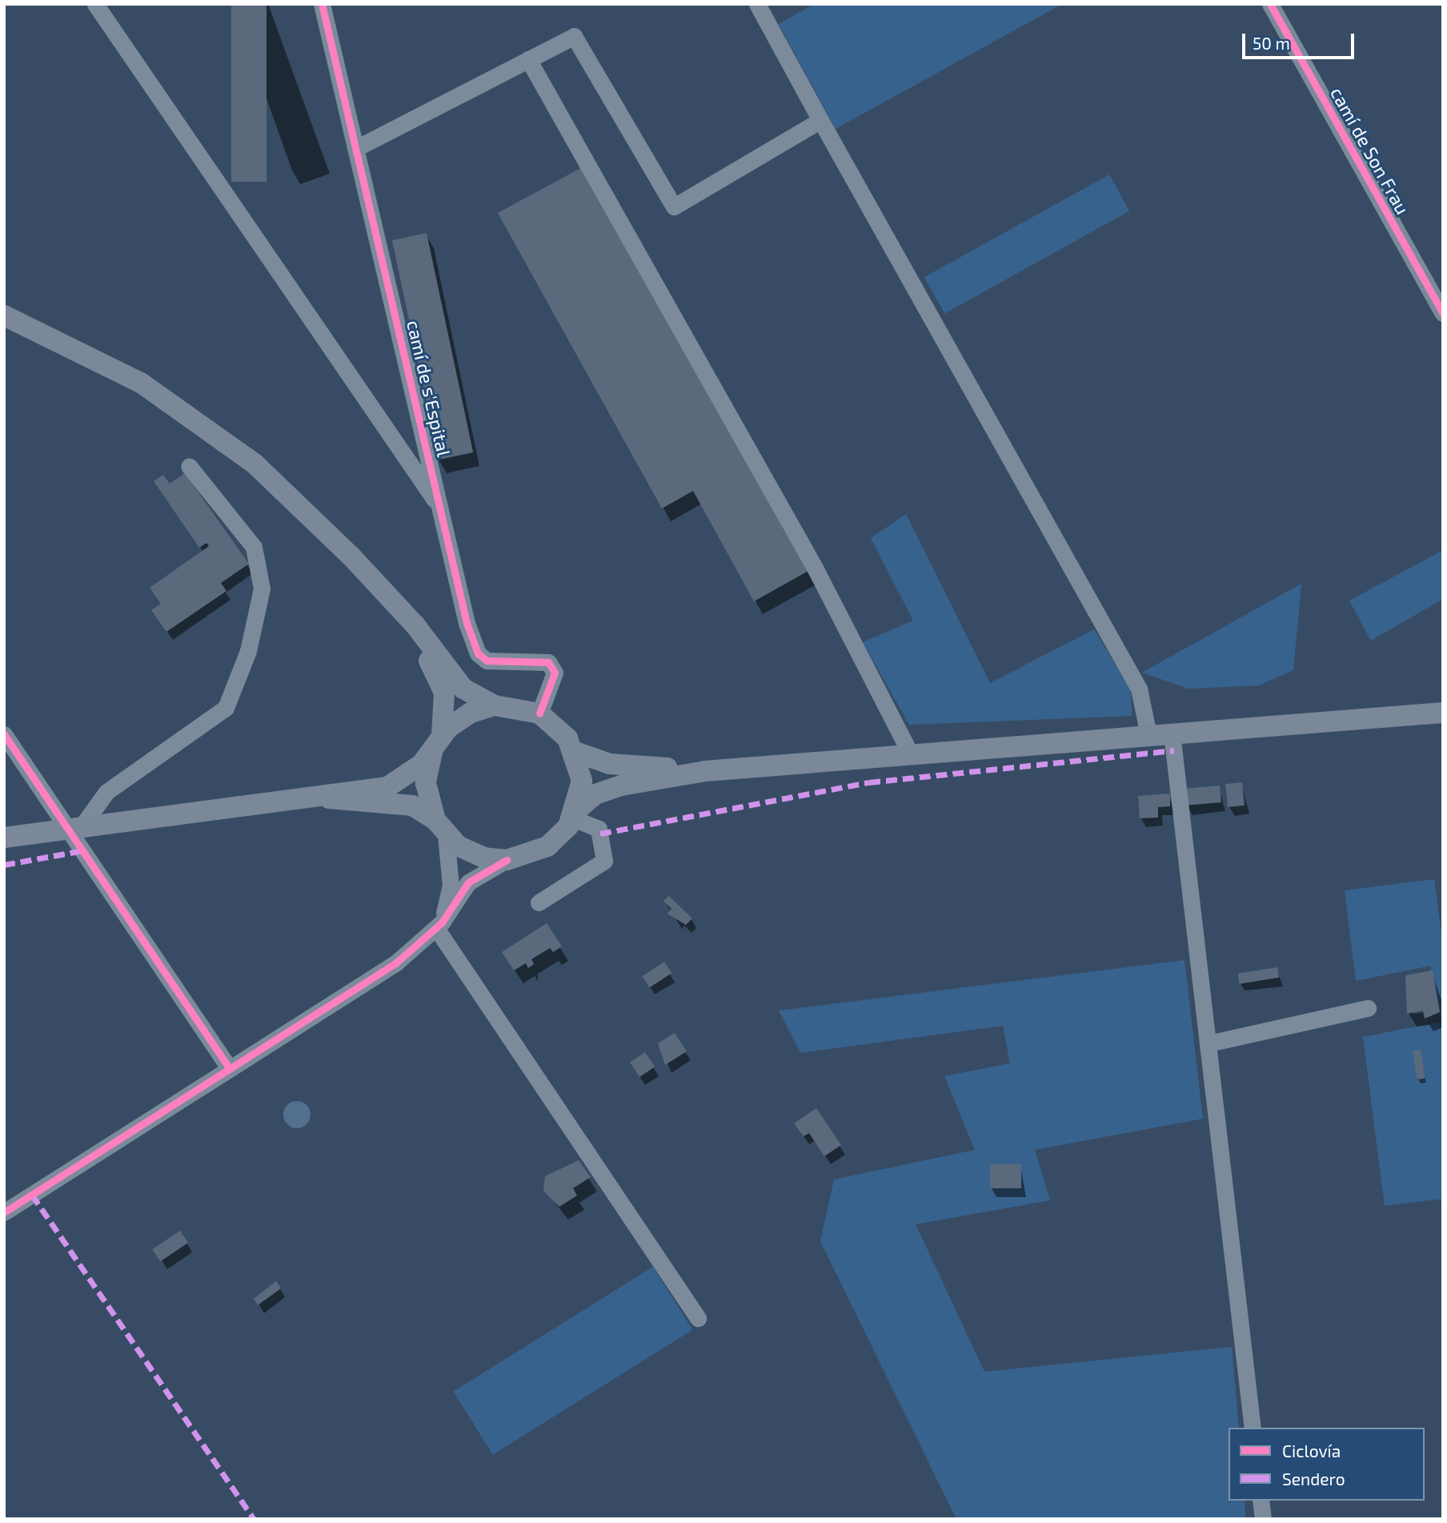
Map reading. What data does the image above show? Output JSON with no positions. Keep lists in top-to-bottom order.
{
  "streets": {
    "street": ["camí de Son Frau", "camí de s'Espital"]
  },
  "legend": ["Ciclovía", "Sendero"],
  "scale_bar": "50 m"
}
